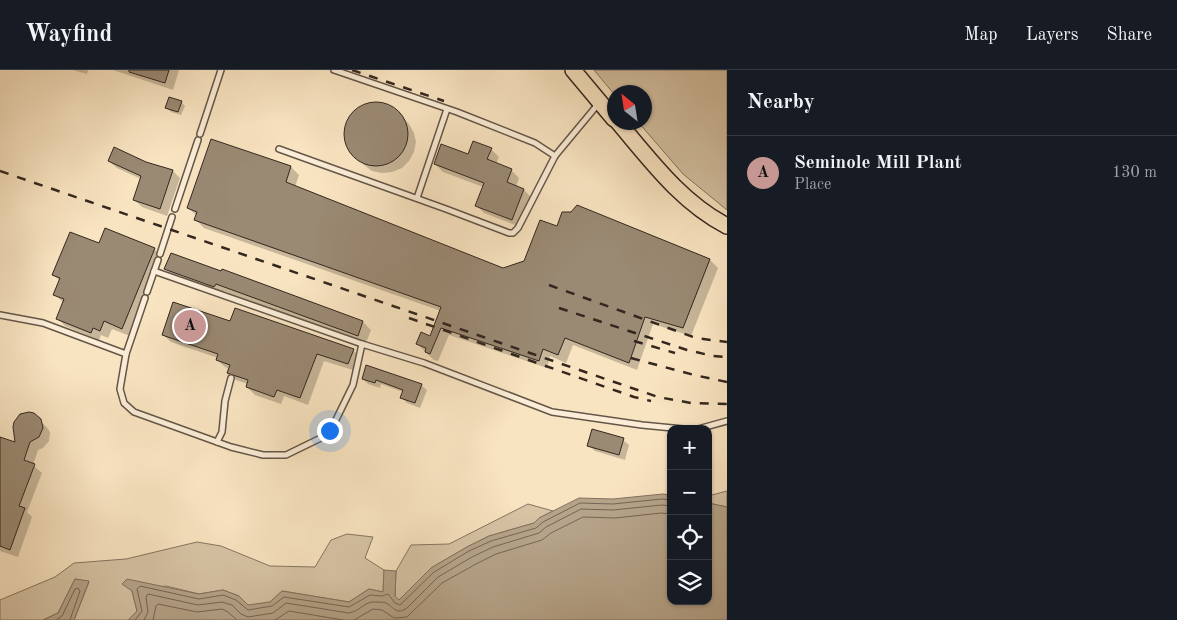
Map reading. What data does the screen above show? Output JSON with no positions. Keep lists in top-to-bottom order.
{
  "north": "top left",
  "page": {
    "header": "Wayfind",
    "nav": ["Map", "Layers", "Share"],
    "heading": "Nearby",
    "list": [
      {
        "mark": "A",
        "name": "Seminole Mill Plant",
        "note": "Place",
        "value": "130 m"
      }
    ],
    "pins": "A",
    "map_buttons": ["+", "−"]
  }
}
